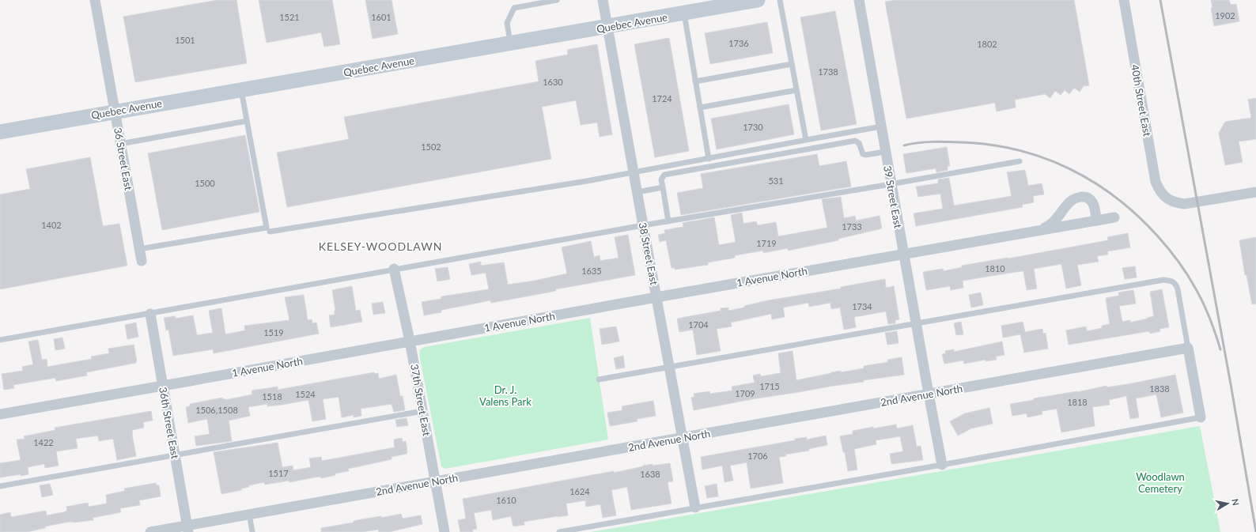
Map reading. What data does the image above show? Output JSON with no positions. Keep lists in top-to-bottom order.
{
  "streets": {
    "street": [
      "Quebec Avenue",
      "40th Street East",
      "36 Street East",
      "39 Street East",
      "38 Street East",
      "1 Avenue North",
      "2nd Avenue North",
      "37th Street East",
      "36th Street East"
    ]
  },
  "crossings": [
    ["Quebec Avenue", "36 Street East"],
    ["Quebec Avenue", "38 Street East"],
    ["39 Street East", "1 Avenue North"],
    ["39 Street East", "2nd Avenue North"],
    ["38 Street East", "1 Avenue North"],
    ["38 Street East", "2nd Avenue North"],
    ["1 Avenue North", "37th Street East"],
    ["1 Avenue North", "36th Street East"],
    ["2nd Avenue North", "37th Street East"],
    ["2nd Avenue North", "36th Street East"]
  ],
  "districts": ["KELSEY-WOODLAWN"],
  "parks": ["Dr. J. Valens Park", "Woodlawn Cemetery"],
  "house_numbers": [
    "1902",
    "1521",
    "1601",
    "1501",
    "1736",
    "1802",
    "1738",
    "1630",
    "1724",
    "1730",
    "1502",
    "531",
    "1500",
    "1402",
    "1733",
    "1719",
    "1810",
    "1635",
    "1734",
    "1704",
    "1519",
    "1715",
    "1838",
    "1709",
    "1524",
    "1518",
    "1818",
    "1506,1508",
    "1422",
    "1706",
    "1517",
    "1638",
    "1624",
    "1610"
  ],
  "north": "right"
}
